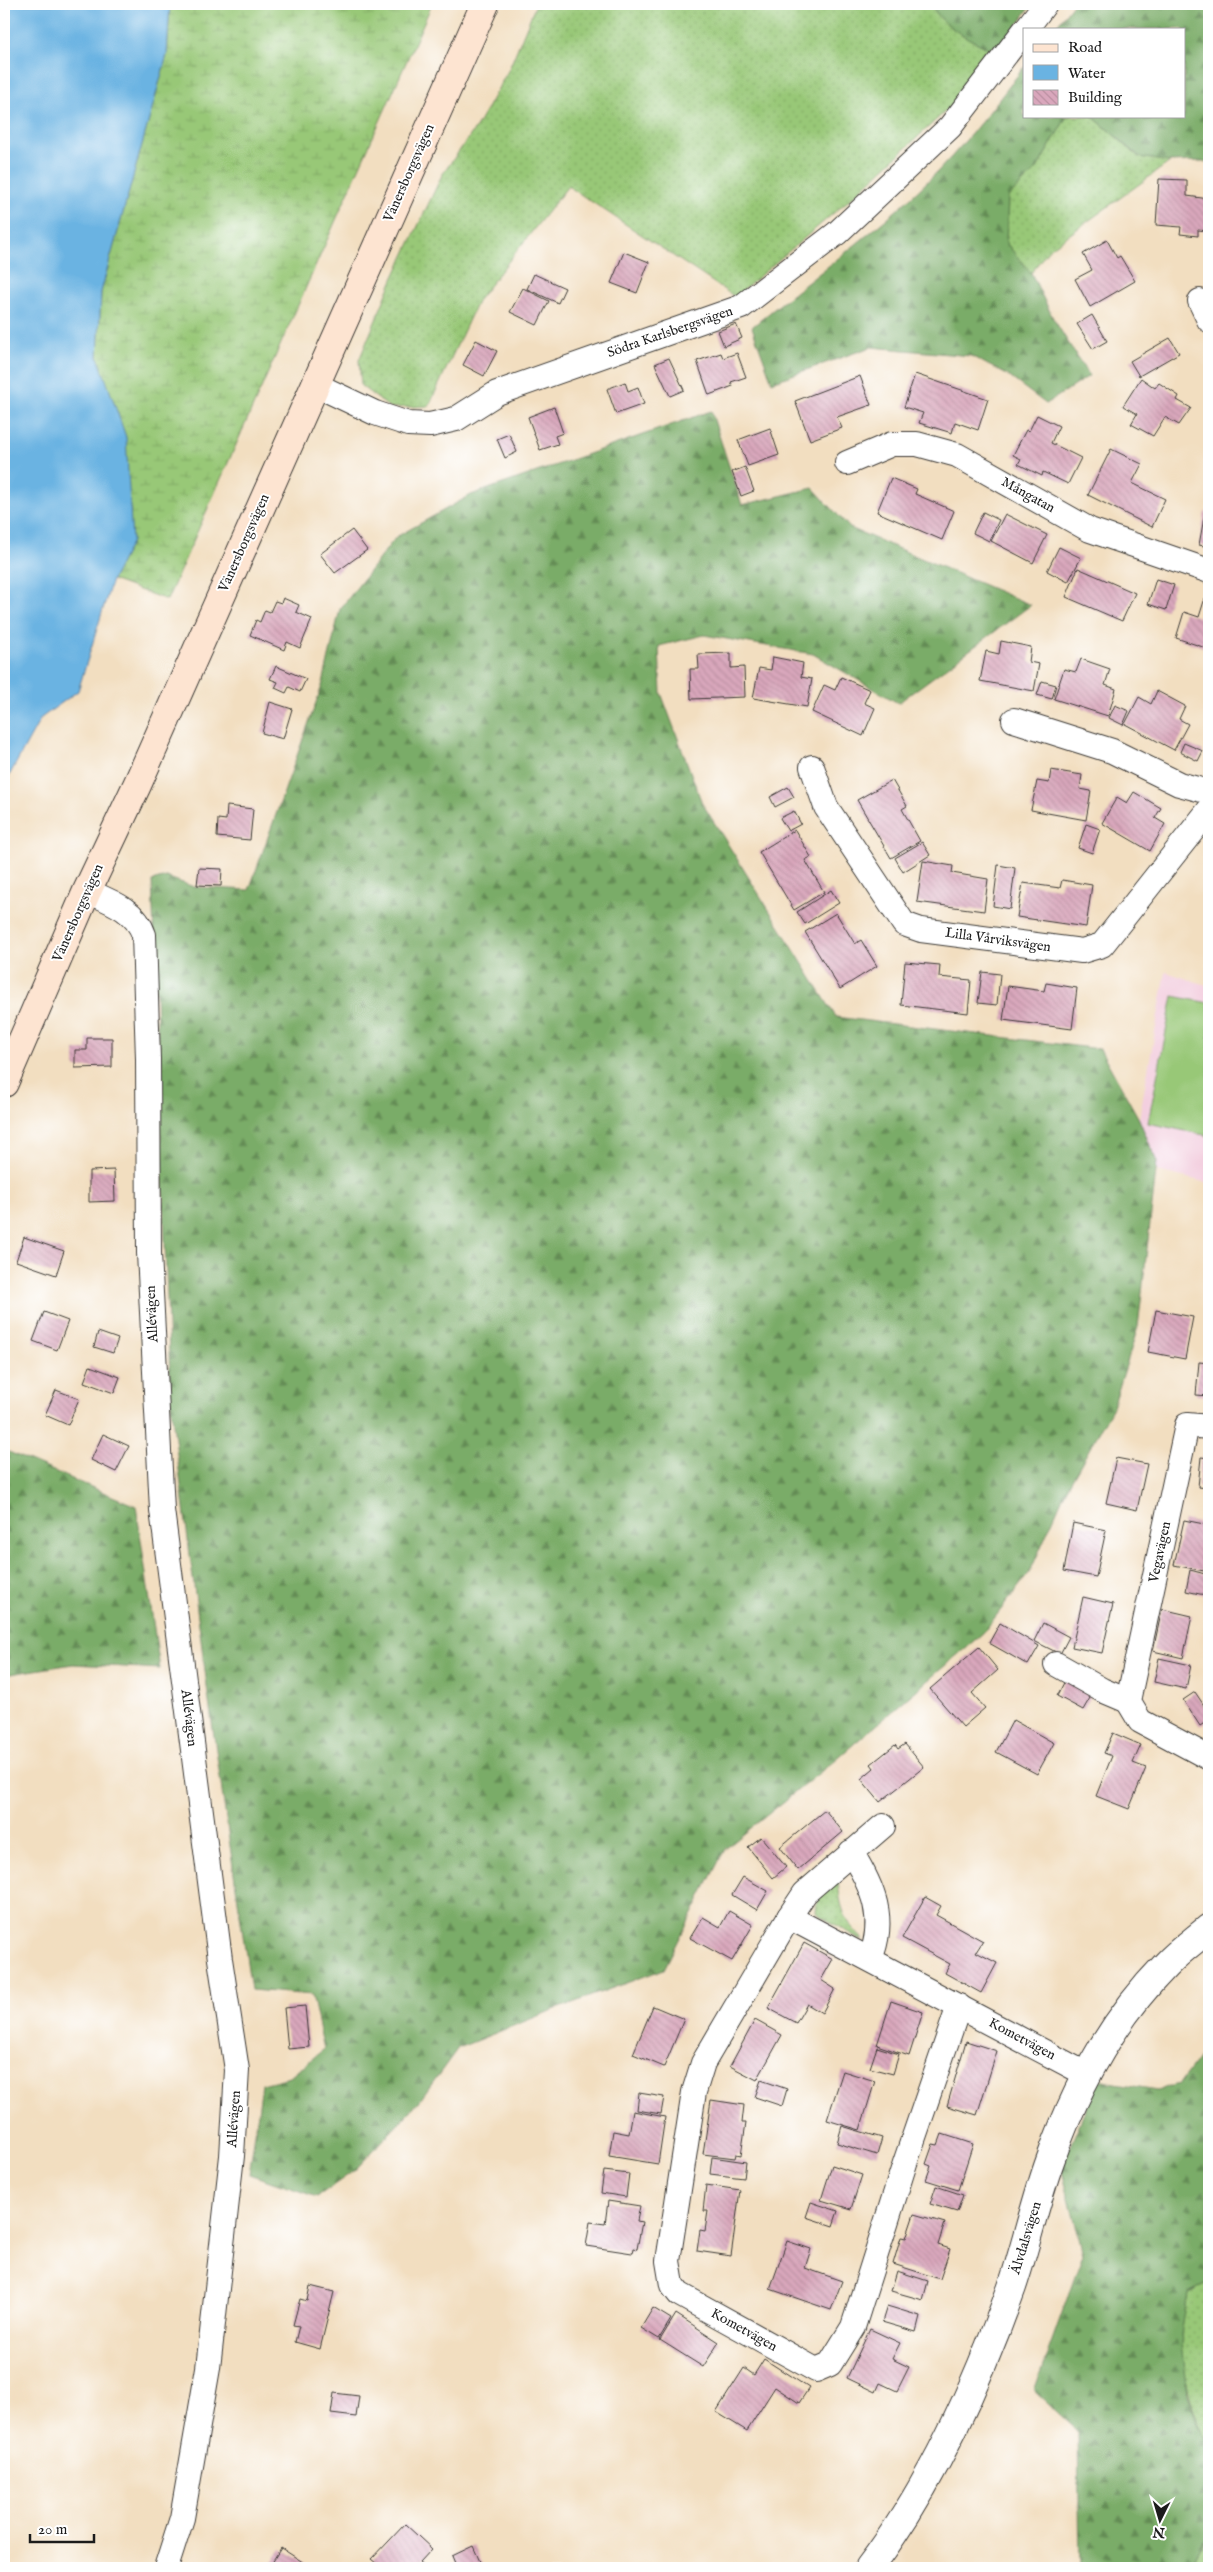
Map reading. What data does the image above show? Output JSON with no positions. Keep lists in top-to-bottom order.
{
  "streets": {
    "main road": ["Vänersborgsvägen"],
    "street": [
      "Södra Karlsbergsvägen",
      "Mångatan",
      "Lilla Vårviksvägen",
      "Allévägen",
      "Vegavägen",
      "Kometvägen",
      "Älvdalsvägen"
    ]
  },
  "crossings": [
    ["Vänersborgsvägen", "Södra Karlsbergsvägen"],
    ["Vänersborgsvägen", "Allévägen"],
    ["Kometvägen", "Älvdalsvägen"]
  ],
  "legend": ["Road", "Water", "Building"],
  "scale_bar": "20 m",
  "north": "bottom"
}
